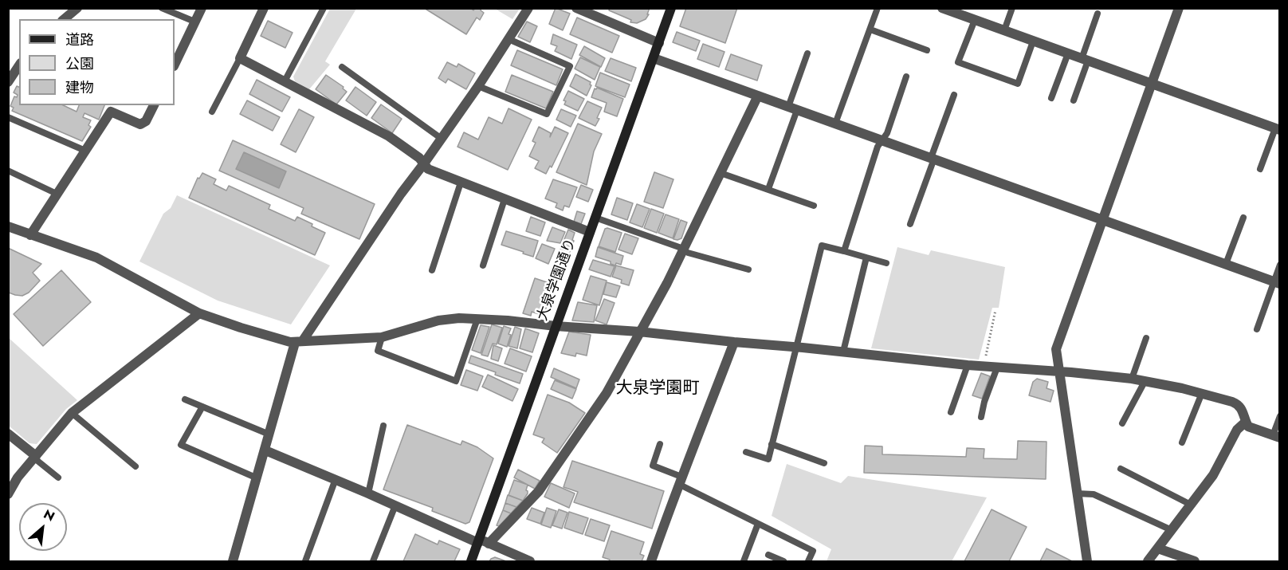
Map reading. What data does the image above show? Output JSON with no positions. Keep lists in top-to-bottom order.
{
  "streets": {
    "street": ["大泉学園通り"]
  },
  "districts": ["大泉学園町"],
  "legend": ["道路", "公園", "建物"],
  "north": "top right"
}
